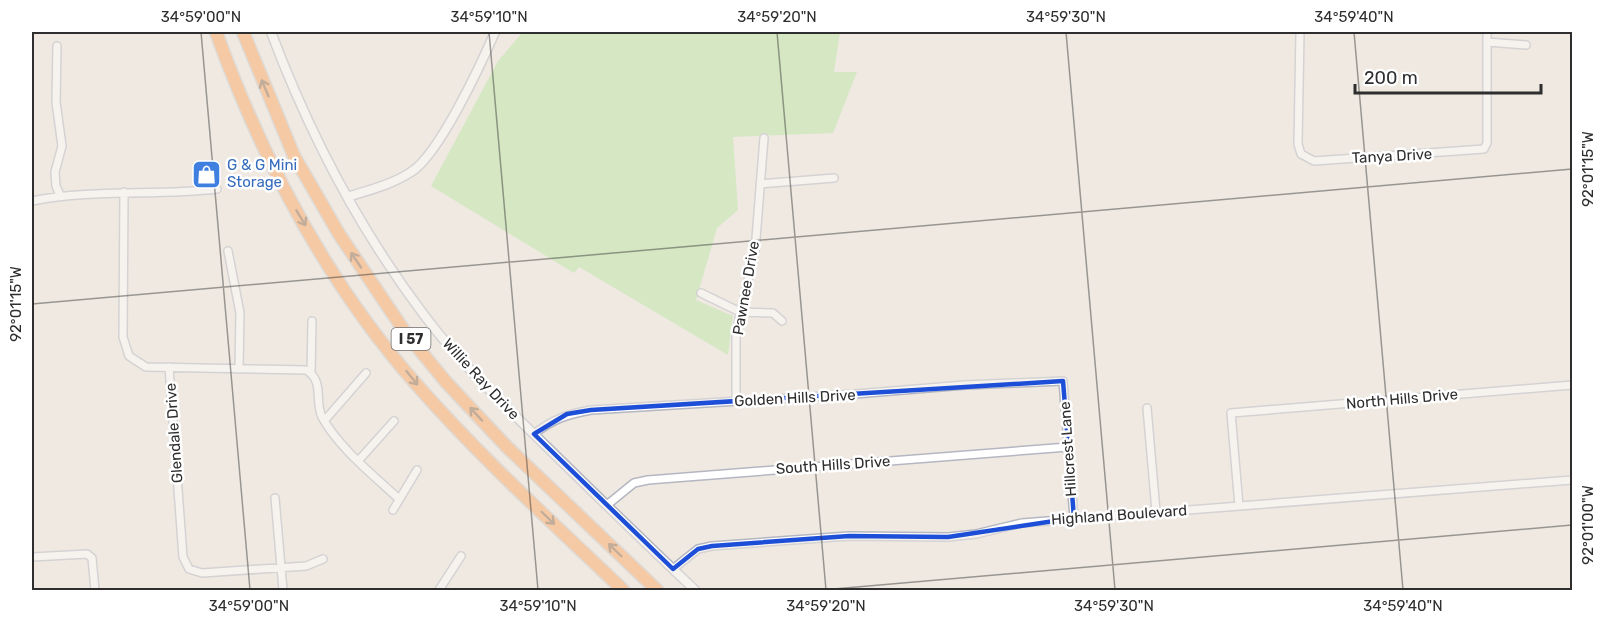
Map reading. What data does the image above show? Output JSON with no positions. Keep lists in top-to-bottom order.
{
  "streets": {
    "highway": ["I 57"],
    "street": [
      "Tanya Drive",
      "Pawnee Drive",
      "Willie Ray Drive",
      "Golden Hills Drive",
      "North Hills Drive",
      "Glendale Drive",
      "Hillcrest Lane",
      "South Hills Drive",
      "Highland Boulevard"
    ]
  },
  "crossings": [
    ["Pawnee Drive", "Golden Hills Drive"],
    ["Willie Ray Drive", "Golden Hills Drive"],
    ["Willie Ray Drive", "South Hills Drive"],
    ["Willie Ray Drive", "Highland Boulevard"],
    ["Golden Hills Drive", "Hillcrest Lane"],
    ["North Hills Drive", "Highland Boulevard"],
    ["Hillcrest Lane", "South Hills Drive"],
    ["Hillcrest Lane", "Highland Boulevard"]
  ],
  "places": {
    "shop": ["G & G Mini Storage"]
  },
  "scale_bar": "200 m",
  "coordinates": [
    "34°59'00\"N",
    "34°59'10\"N",
    "34°59'20\"N",
    "34°59'30\"N",
    "34°59'40\"N",
    "92°01'15\"W",
    "92°01'00\"W"
  ]
}
